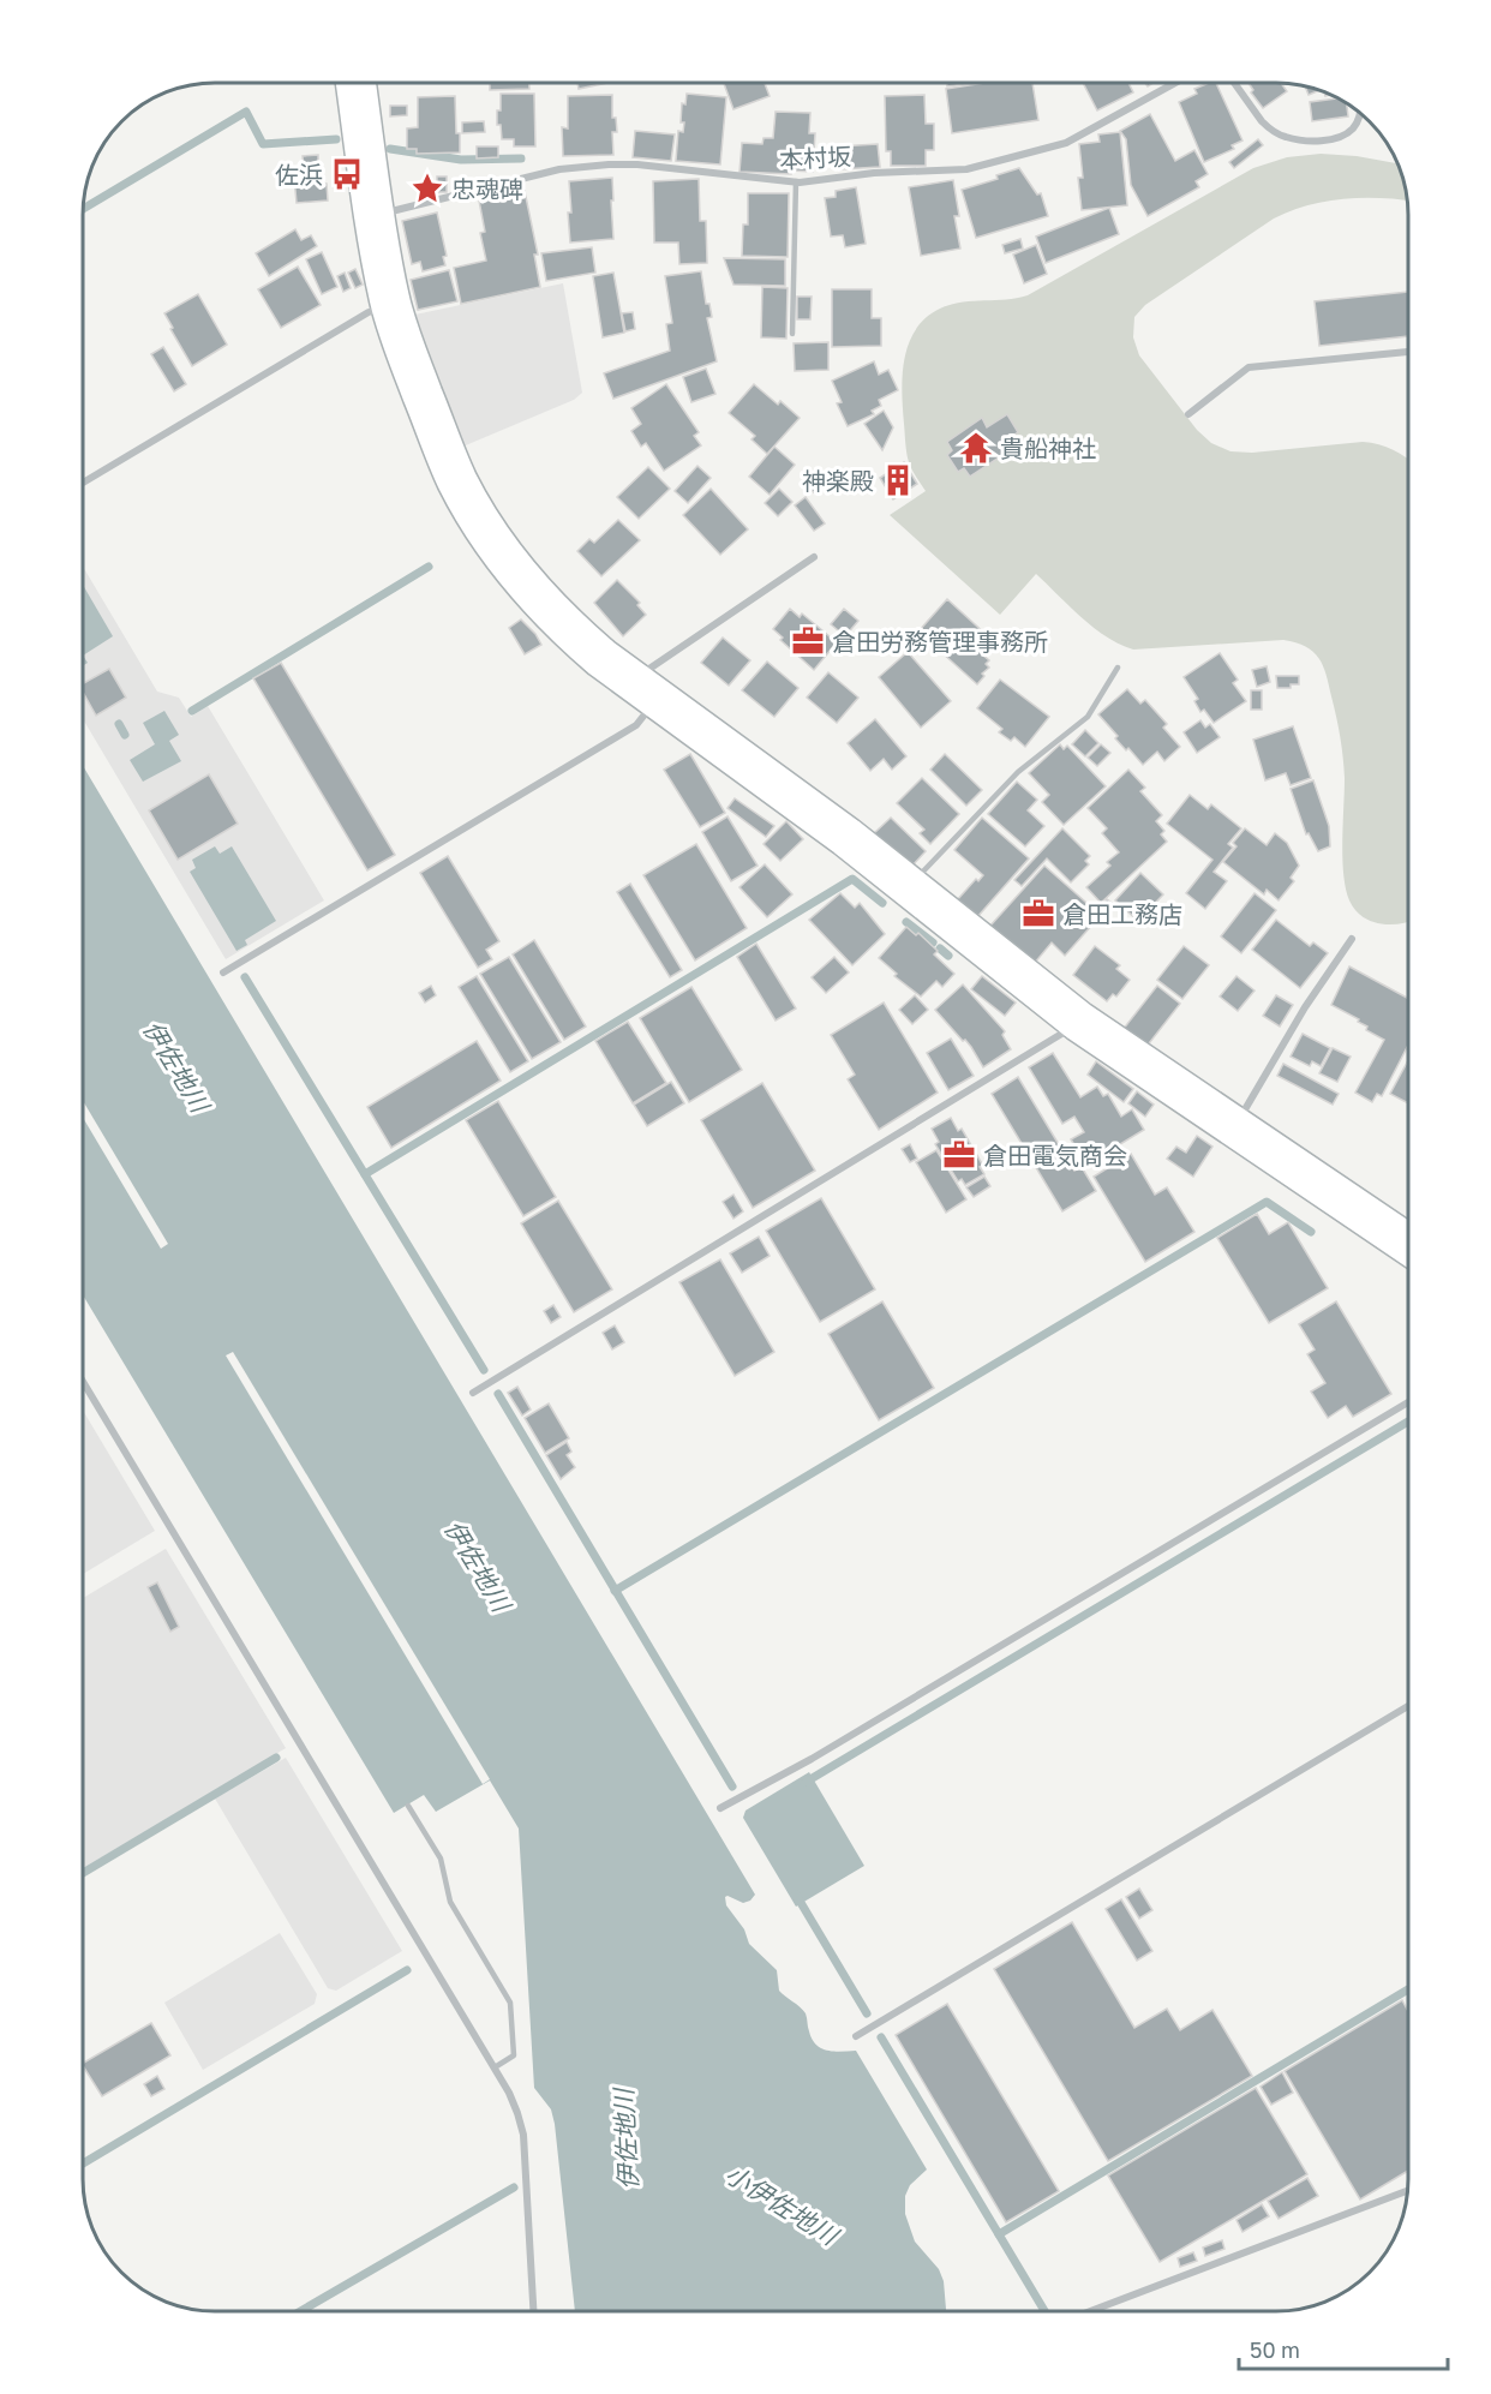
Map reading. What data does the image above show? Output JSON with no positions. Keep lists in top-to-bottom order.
{
  "streets": {
    "street": ["本村坂"]
  },
  "water": ["伊佐地川", "小伊佐地川"],
  "places": {
    "bus stop": ["佐浜"],
    "place": ["忠魂碑"],
    "temple": ["貴船神社"],
    "building": ["神楽殿"],
    "office": ["倉田労務管理事務所", "倉田工務店", "倉田電気商会"]
  },
  "scale_bar": "50 m"
}
